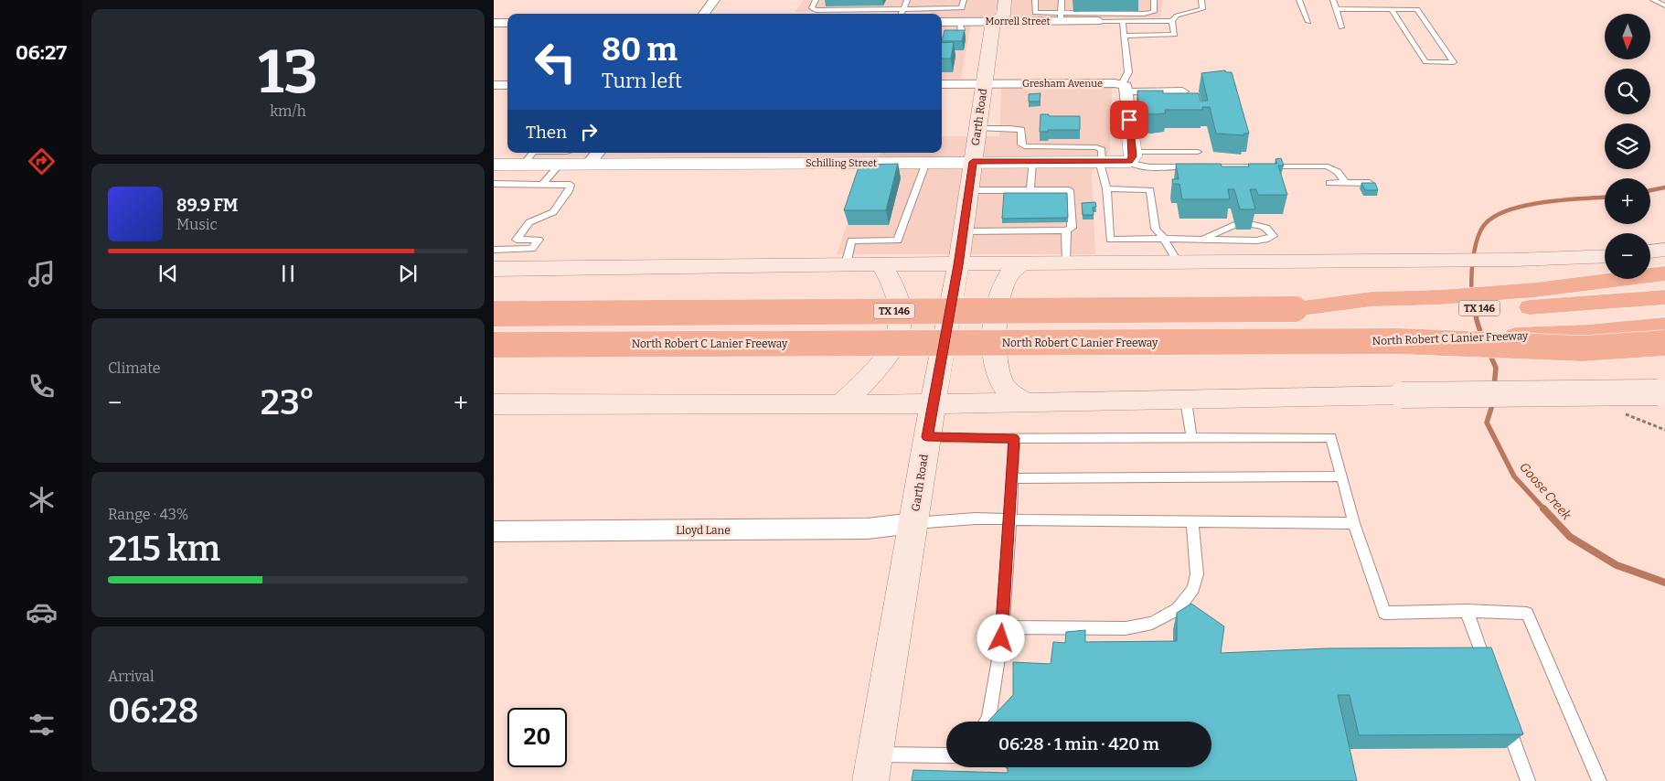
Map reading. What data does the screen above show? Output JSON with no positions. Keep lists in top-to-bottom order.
{
  "streets": {
    "highway": ["TX 146", "North Robert C Lanier Freeway"],
    "main road": ["Garth Road"],
    "street": [
      "Morrell Street",
      "Gresham Avenue",
      "Schilling Street",
      "Lloyd Lane"
    ]
  },
  "crossings": [
    ["Morrell Street", "Garth Road"],
    ["Gresham Avenue", "Garth Road"],
    ["Garth Road", "Schilling Street"],
    ["Garth Road", "Lloyd Lane"]
  ],
  "water": ["Goose Creek"],
  "north": "bottom",
  "page": {
    "tabs": "06:27",
    "tile": [
      ["13", "km/h"],
      "Climate",
      ["Range · 43%", "215 km"],
      ["Arrival", "06:28"]
    ],
    "map_buttons": ["+", "−"],
    "turn": ["80 m", "Turn left"],
    "then": "Then",
    "song": ["89.9 FM", "Music"],
    "heat": ["−", "23°", "+"],
    "limit": "20",
    "trip": "06:28 · 1 min · 420 m"
  }
}
